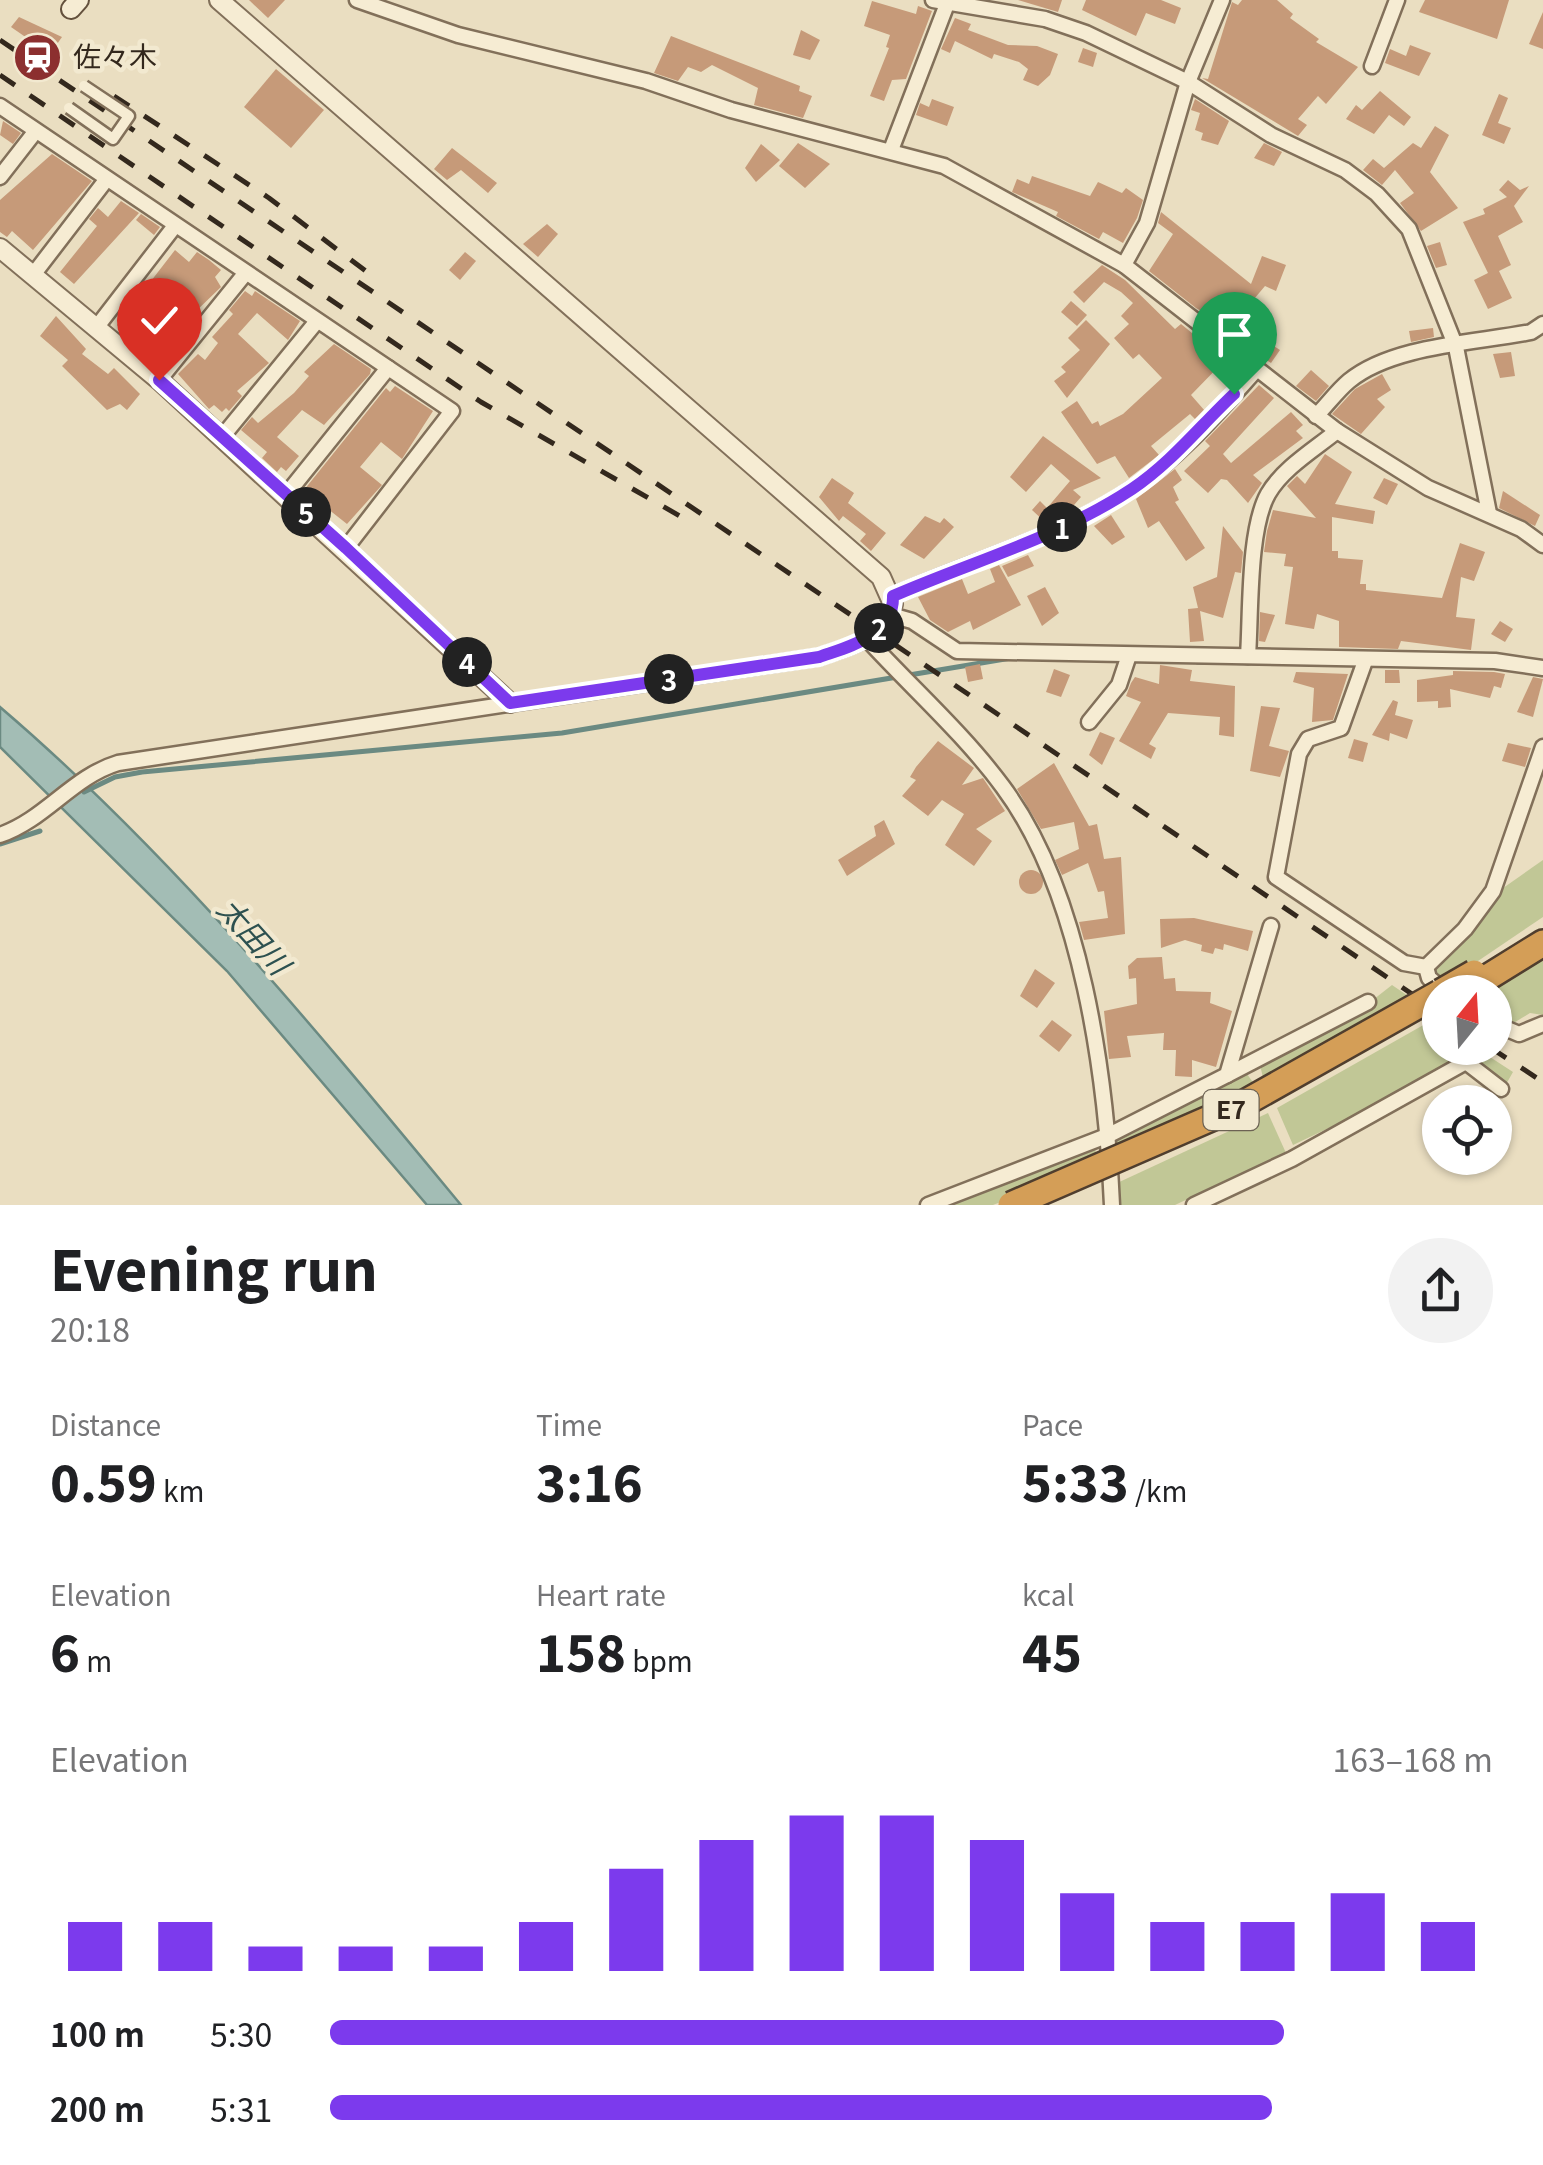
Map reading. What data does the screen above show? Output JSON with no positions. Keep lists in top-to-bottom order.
{
  "streets": {
    "highway": ["E7"]
  },
  "water": ["太田川"],
  "places": {
    "station": ["佐々木"]
  },
  "north": "top",
  "page": {
    "pins": [
      "5",
      "1",
      "2",
      "4",
      "3"
    ],
    "heading": ["Evening run", "20:18"],
    "stats": [
      ["Distance", "0.59 km"],
      ["Time", "3:16"],
      ["Pace", "5:33 /km"],
      ["Elevation", "6 m"],
      ["Heart rate", "158 bpm"],
      ["kcal", "45"]
    ],
    "chart": ["Elevation", "163–168 m"],
    "list": [
      {
        "name": "100 m",
        "note": "5:30"
      },
      {
        "name": "200 m",
        "note": "5:31"
      }
    ]
  }
}
